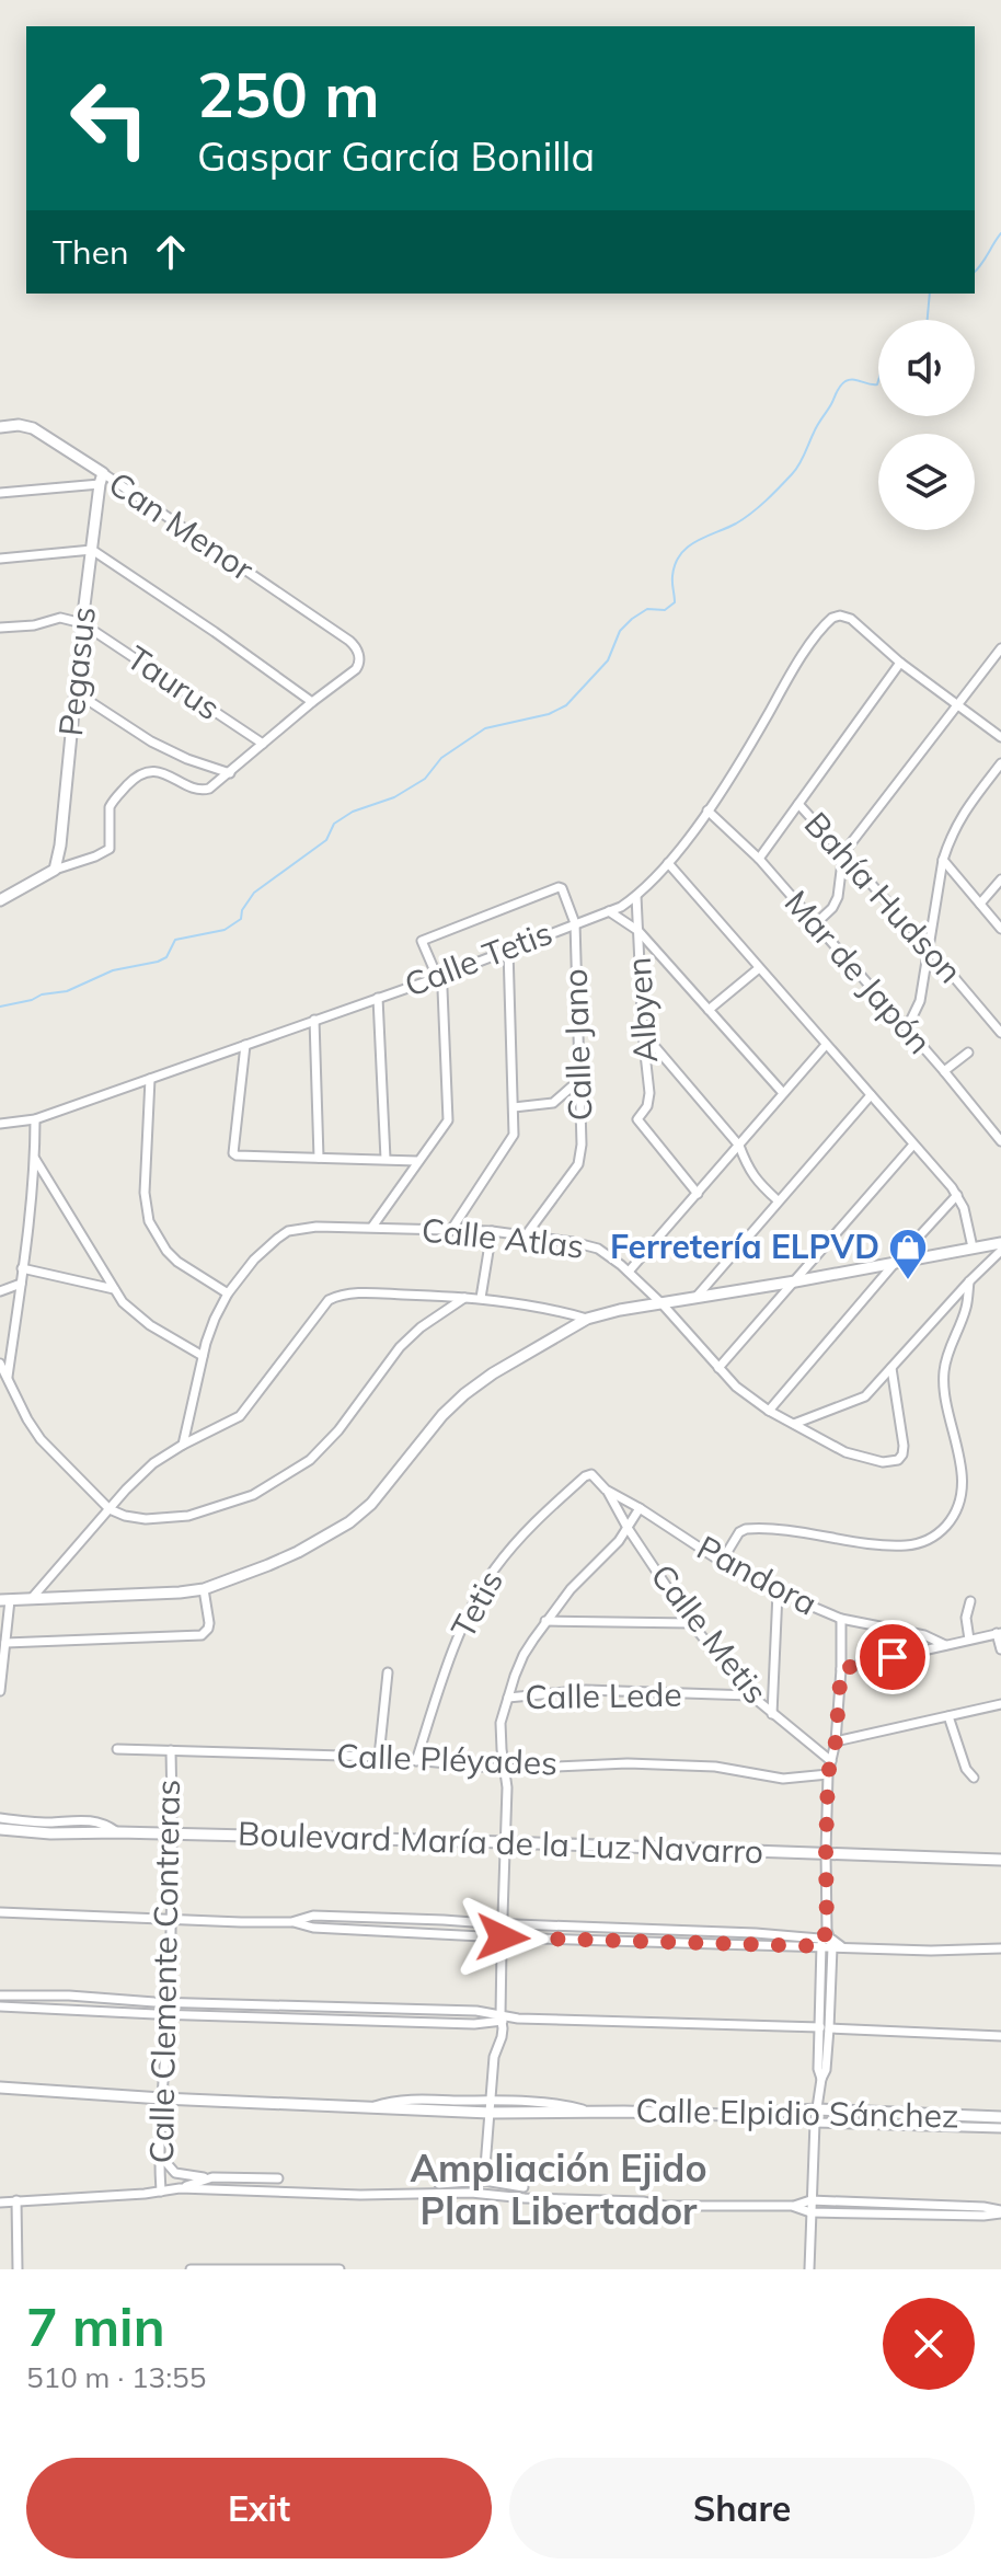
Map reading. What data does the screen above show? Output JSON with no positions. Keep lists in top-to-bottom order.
{
  "streets": {
    "street": [
      "Can Menor",
      "Pegasus",
      "Taurus",
      "Bahía Hudson",
      "Calle Tetis",
      "Mar de Japón",
      "Albyen",
      "Calle Jano",
      "Calle Atlas",
      "Pandora",
      "Tetis",
      "Calle Metis",
      "Calle Lede",
      "Calle Pléyades",
      "Boulevard María de la Luz Navarro",
      "Calle Clemente Contreras",
      "Calle Elpidio Sánchez"
    ]
  },
  "crossings": [
    ["Can Menor", "Pegasus"],
    ["Pegasus", "Taurus"],
    ["Calle Tetis", "Mar de Japón"],
    ["Calle Tetis", "Albyen"],
    ["Calle Tetis", "Calle Jano"],
    ["Calle Jano", "Calle Atlas"],
    ["Pandora", "Tetis"],
    ["Pandora", "Calle Metis"],
    ["Tetis", "Calle Pléyades"],
    ["Calle Metis", "Calle Lede"],
    ["Calle Pléyades", "Calle Clemente Contreras"],
    ["Boulevard María de la Luz Navarro", "Calle Clemente Contreras"],
    ["Calle Clemente Contreras", "Calle Elpidio Sánchez"]
  ],
  "districts": ["Ampliación Ejido Plan Libertador"],
  "places": {
    "shop": ["Ferretería ELPVD"]
  },
  "page": {
    "turn": ["250 m", "Gaspar García Bonilla"],
    "then": "Then",
    "heading": ["7 min", "510 m · 13:55"],
    "buttons": ["Exit", "Share"]
  }
}
